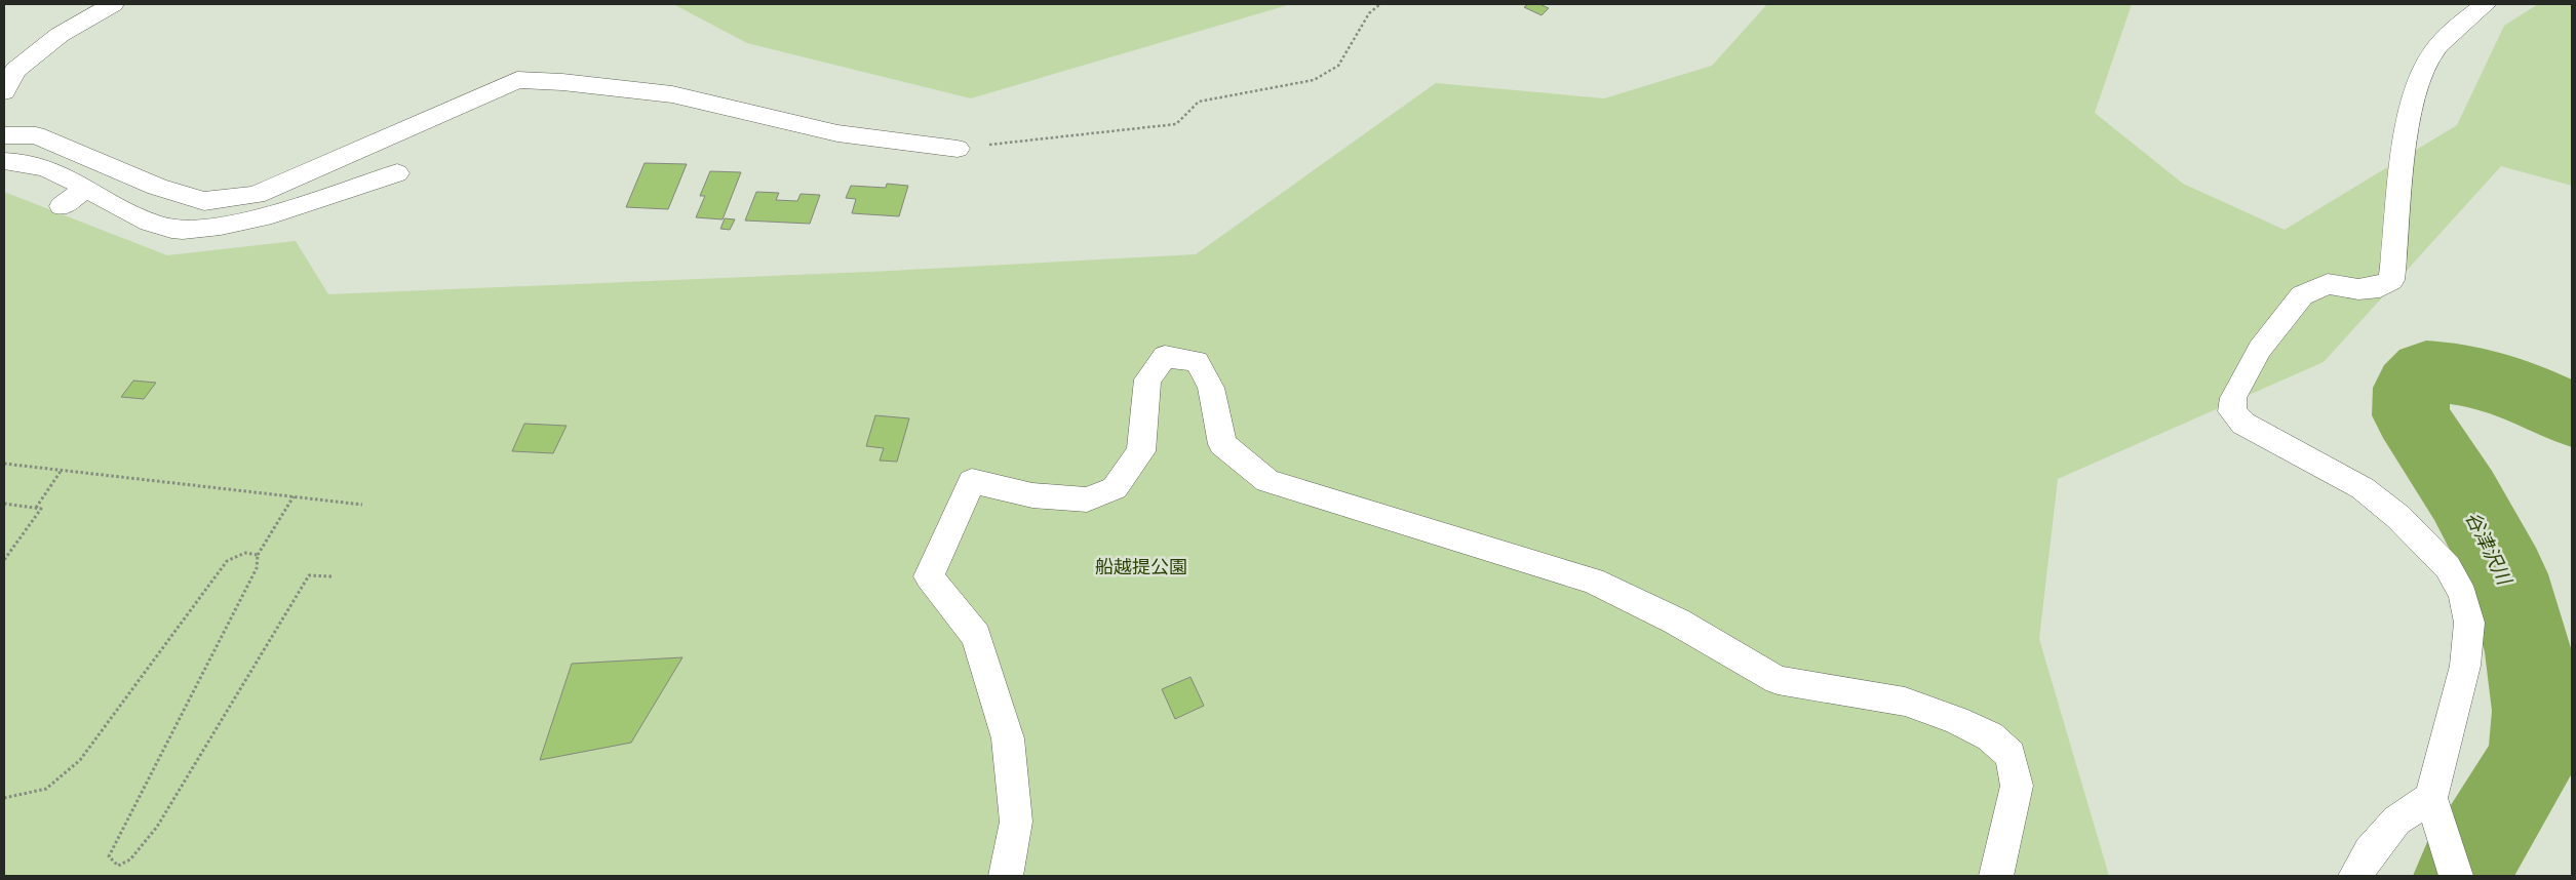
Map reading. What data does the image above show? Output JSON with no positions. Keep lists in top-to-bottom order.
{
  "water": ["谷津沢川"],
  "parks": ["船越提公園"]
}
